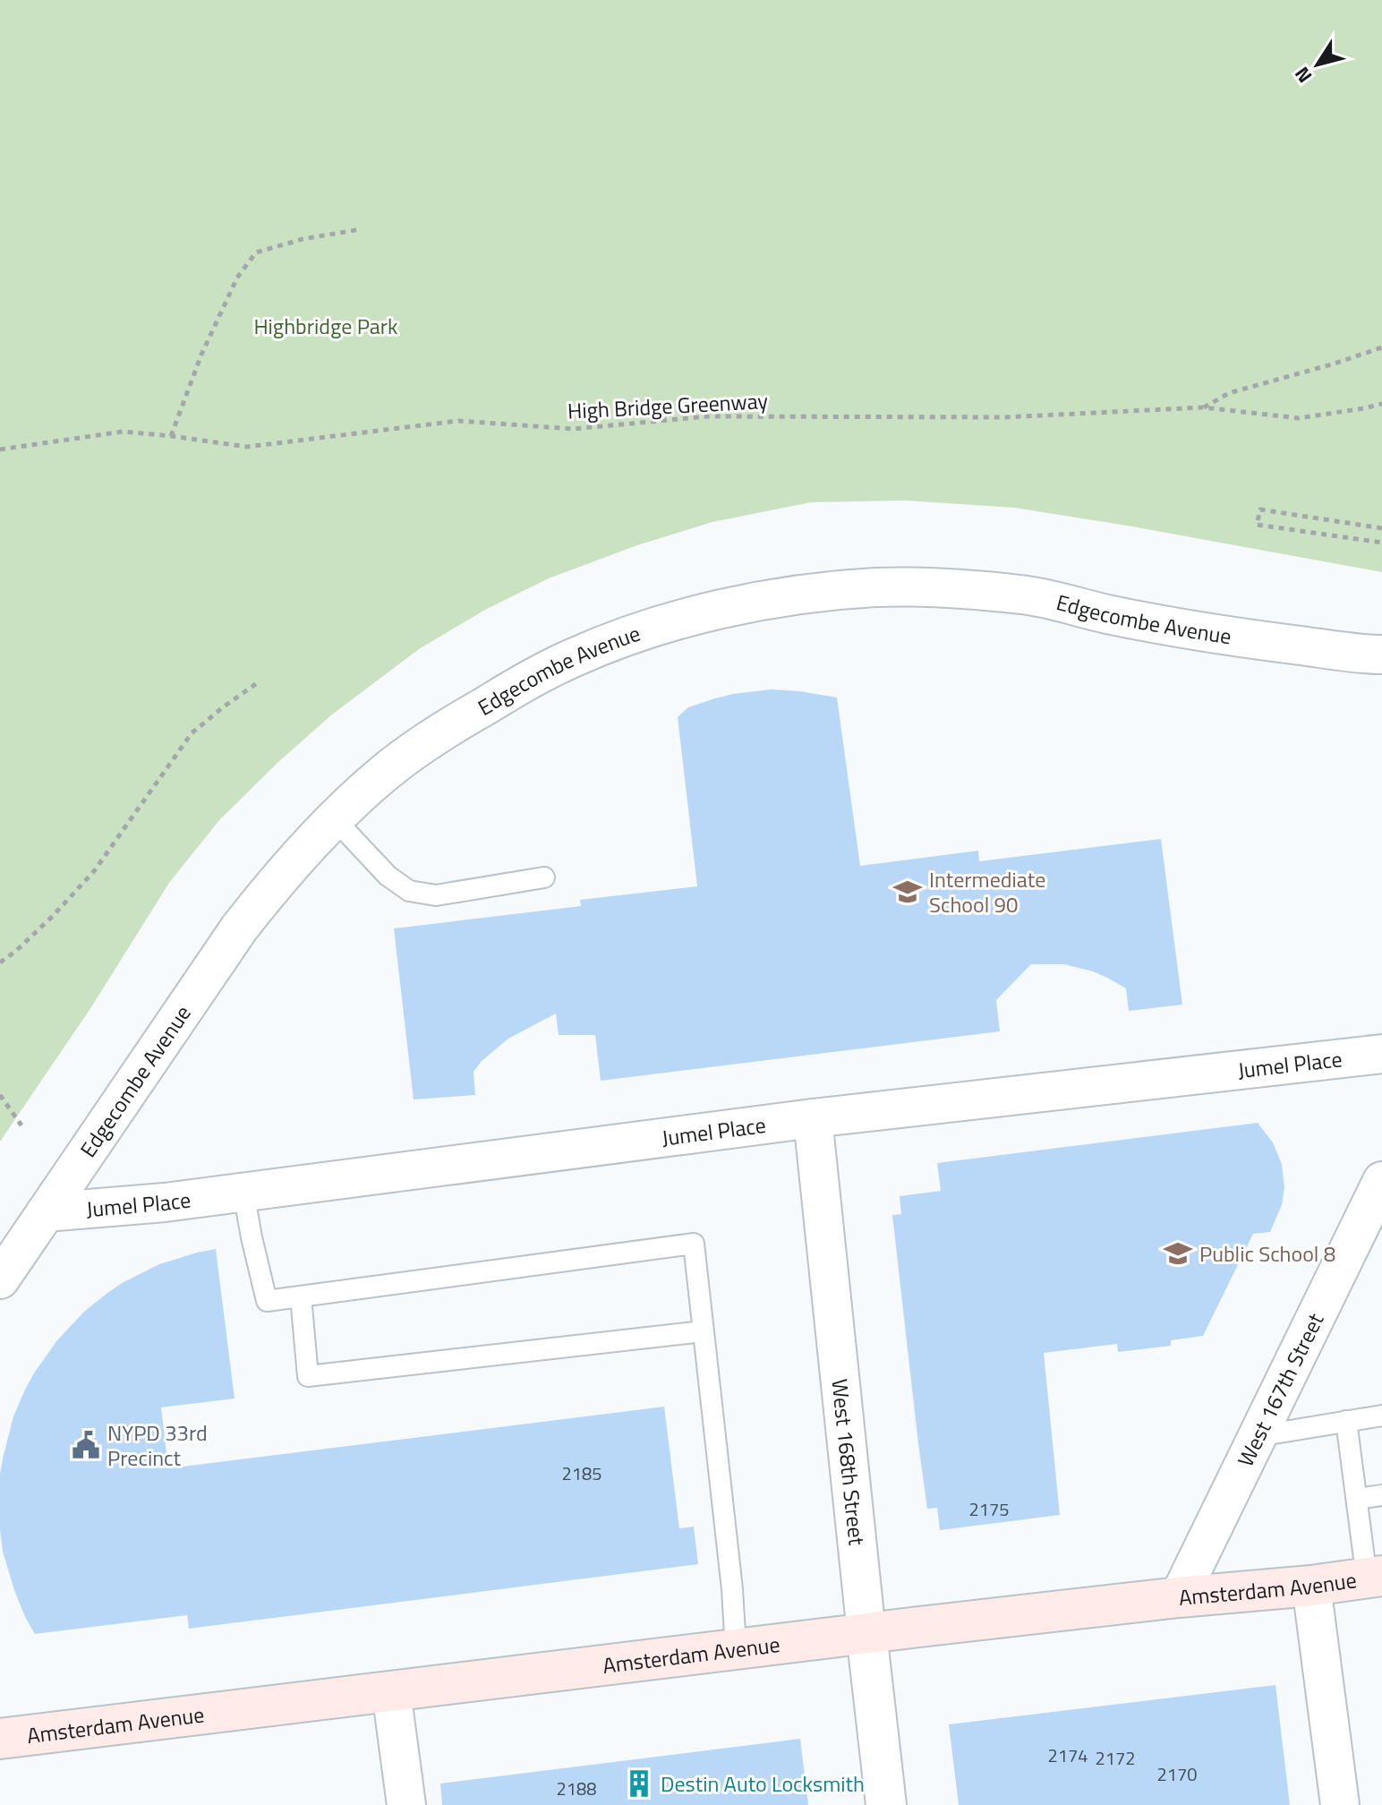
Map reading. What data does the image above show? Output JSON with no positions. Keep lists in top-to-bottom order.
{
  "streets": {
    "main road": ["Amsterdam Avenue"],
    "street": [
      "Edgecombe Avenue",
      "Jumel Place",
      "West 167th Street",
      "West 168th Street"
    ],
    "path": ["High Bridge Greenway"]
  },
  "crossings": [
    ["Edgecombe Avenue", "Jumel Place"],
    ["Jumel Place", "West 168th Street"],
    ["West 167th Street", "Amsterdam Avenue"],
    ["West 168th Street", "Amsterdam Avenue"]
  ],
  "parks": ["Highbridge Park"],
  "places": {
    "school or university": ["Intermediate School 90", "Public School 8"],
    "public building": ["NYPD 33rd Precinct"],
    "building": ["Destin Auto Locksmith"]
  },
  "house_numbers": [
    "2185",
    "2175",
    "2174",
    "2172",
    "2170",
    "2188"
  ],
  "north": "bottom left"
}
